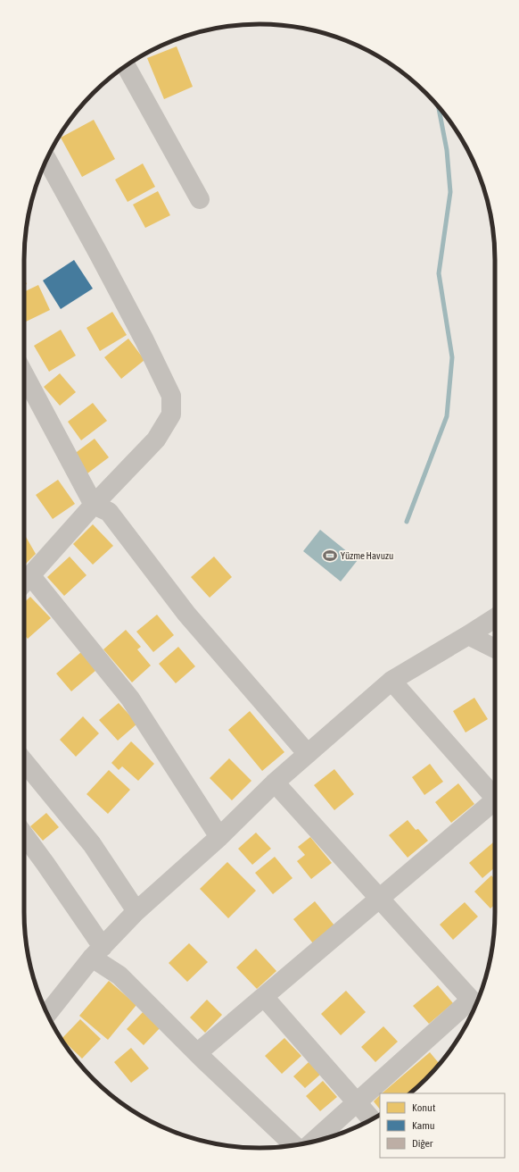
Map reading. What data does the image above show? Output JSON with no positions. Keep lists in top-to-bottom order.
{
  "places": {
    "sports": ["Yüzme Havuzu"]
  },
  "legend": ["Konut", "Kamu", "Diğer"]
}
